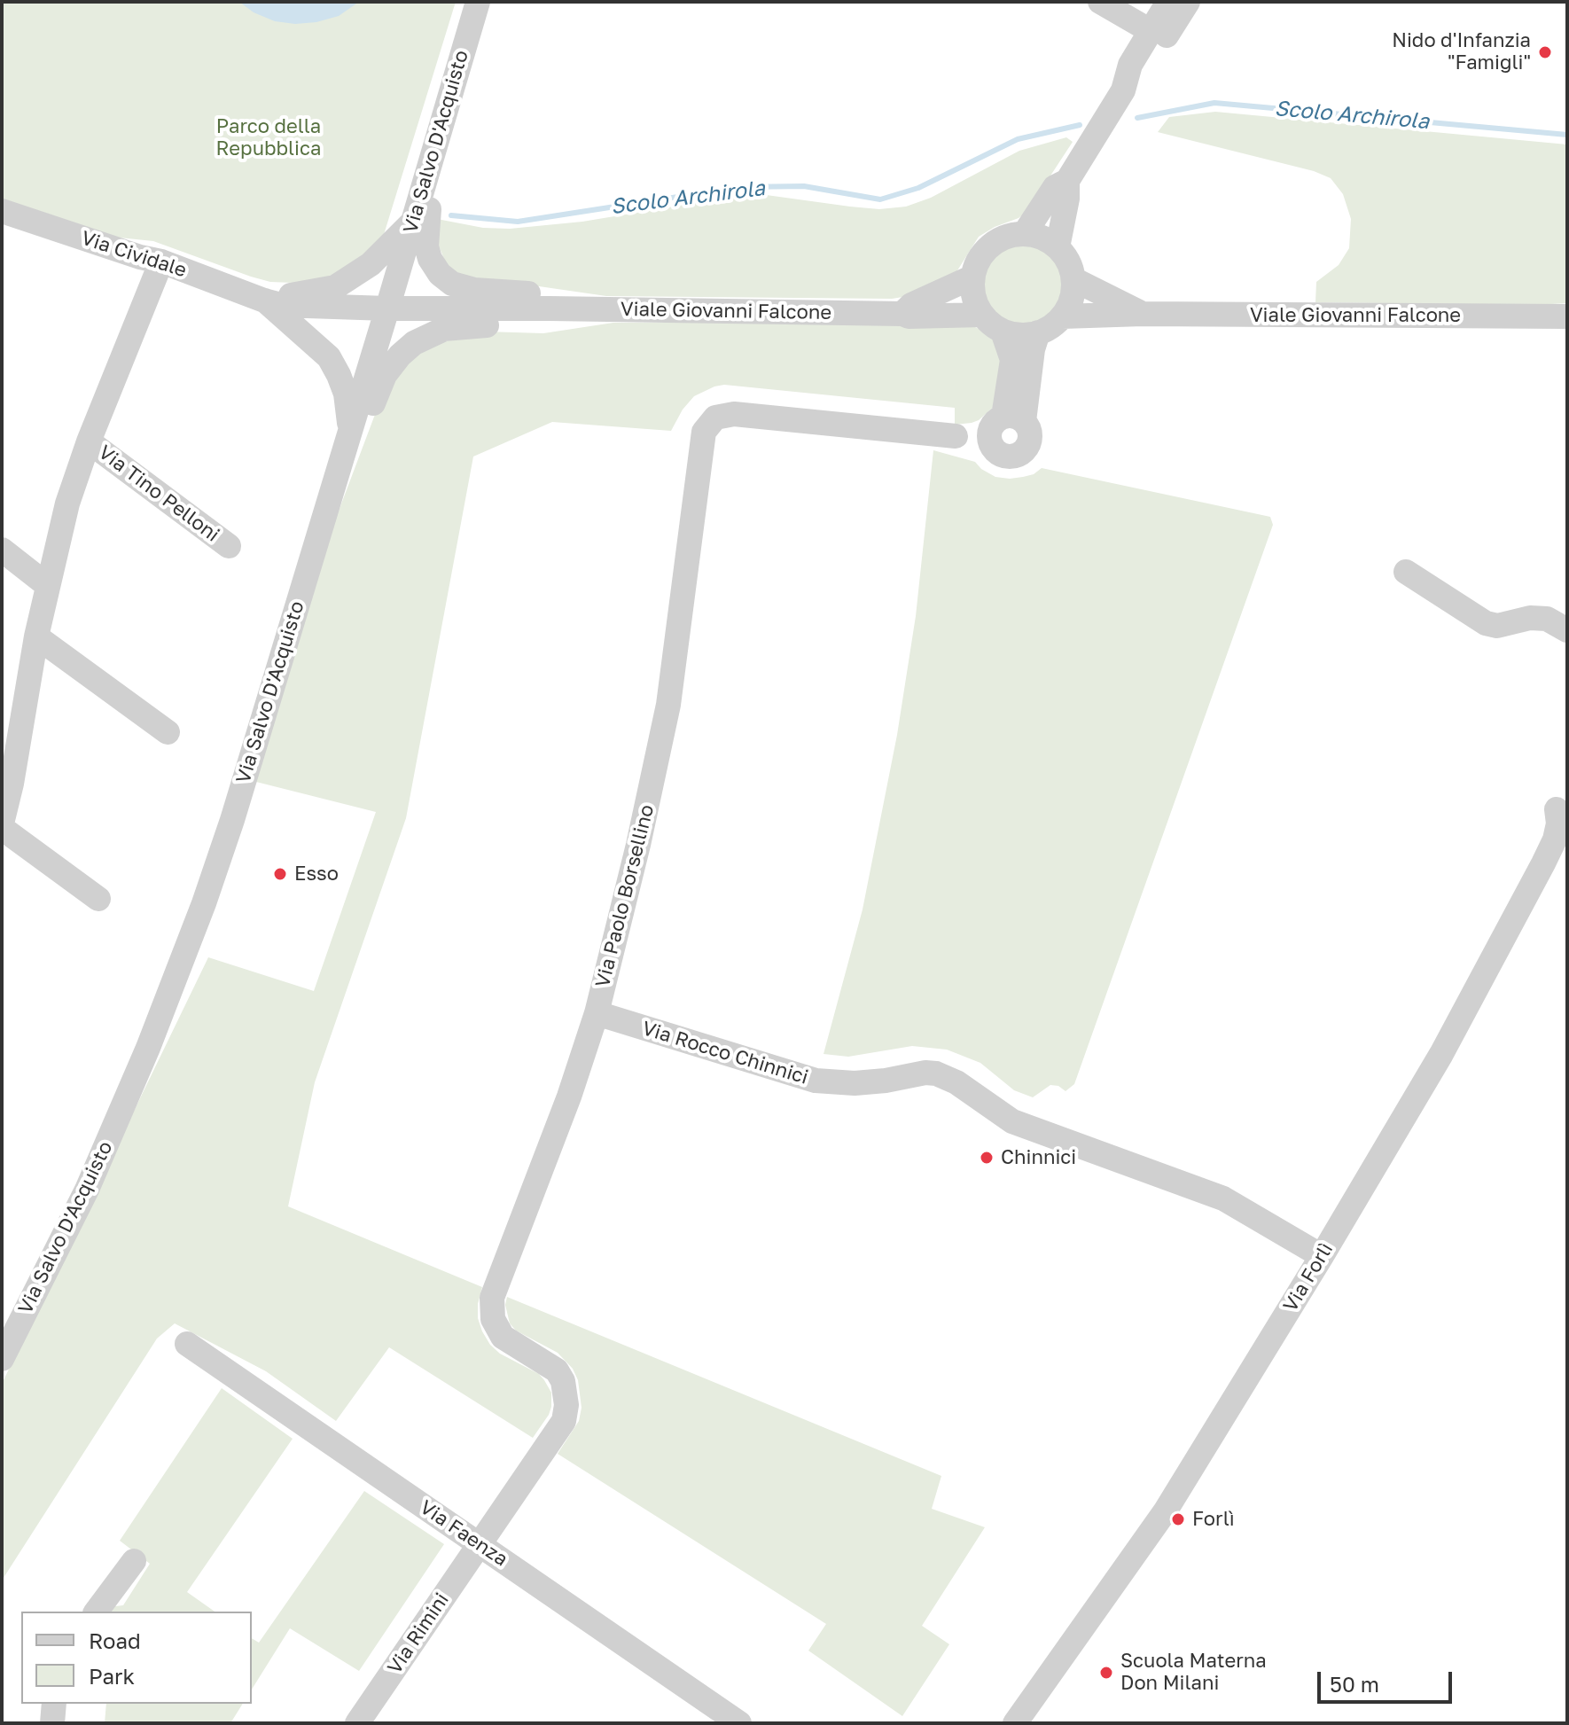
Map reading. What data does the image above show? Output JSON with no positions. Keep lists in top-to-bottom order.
{
  "streets": {
    "street": [
      "Via Salvo D'Acquisto",
      "Via Cividale",
      "Viale Giovanni Falcone",
      "Via Tino Pelloni",
      "Via Paolo Borsellino",
      "Via Rocco Chinnici",
      "Via Forlì",
      "Via Faenza",
      "Via Rimini"
    ]
  },
  "crossings": [
    ["Via Salvo D'Acquisto", "Via Cividale"],
    ["Via Salvo D'Acquisto", "Viale Giovanni Falcone"],
    ["Via Cividale", "Viale Giovanni Falcone"],
    ["Via Cividale", "Via Tino Pelloni"],
    ["Via Paolo Borsellino", "Via Rocco Chinnici"],
    ["Via Paolo Borsellino", "Via Faenza"],
    ["Via Paolo Borsellino", "Via Rimini"],
    ["Via Rocco Chinnici", "Via Forlì"],
    ["Via Faenza", "Via Rimini"]
  ],
  "water": ["Scolo Archirola"],
  "parks": ["Parco della Repubblica"],
  "places": [
    "Nido d'Infanzia \"Famigli\"",
    "Esso",
    "Chinnici",
    "Forlì",
    "Scuola Materna Don Milani"
  ],
  "legend": ["Road", "Park"],
  "scale_bar": "50 m"
}
